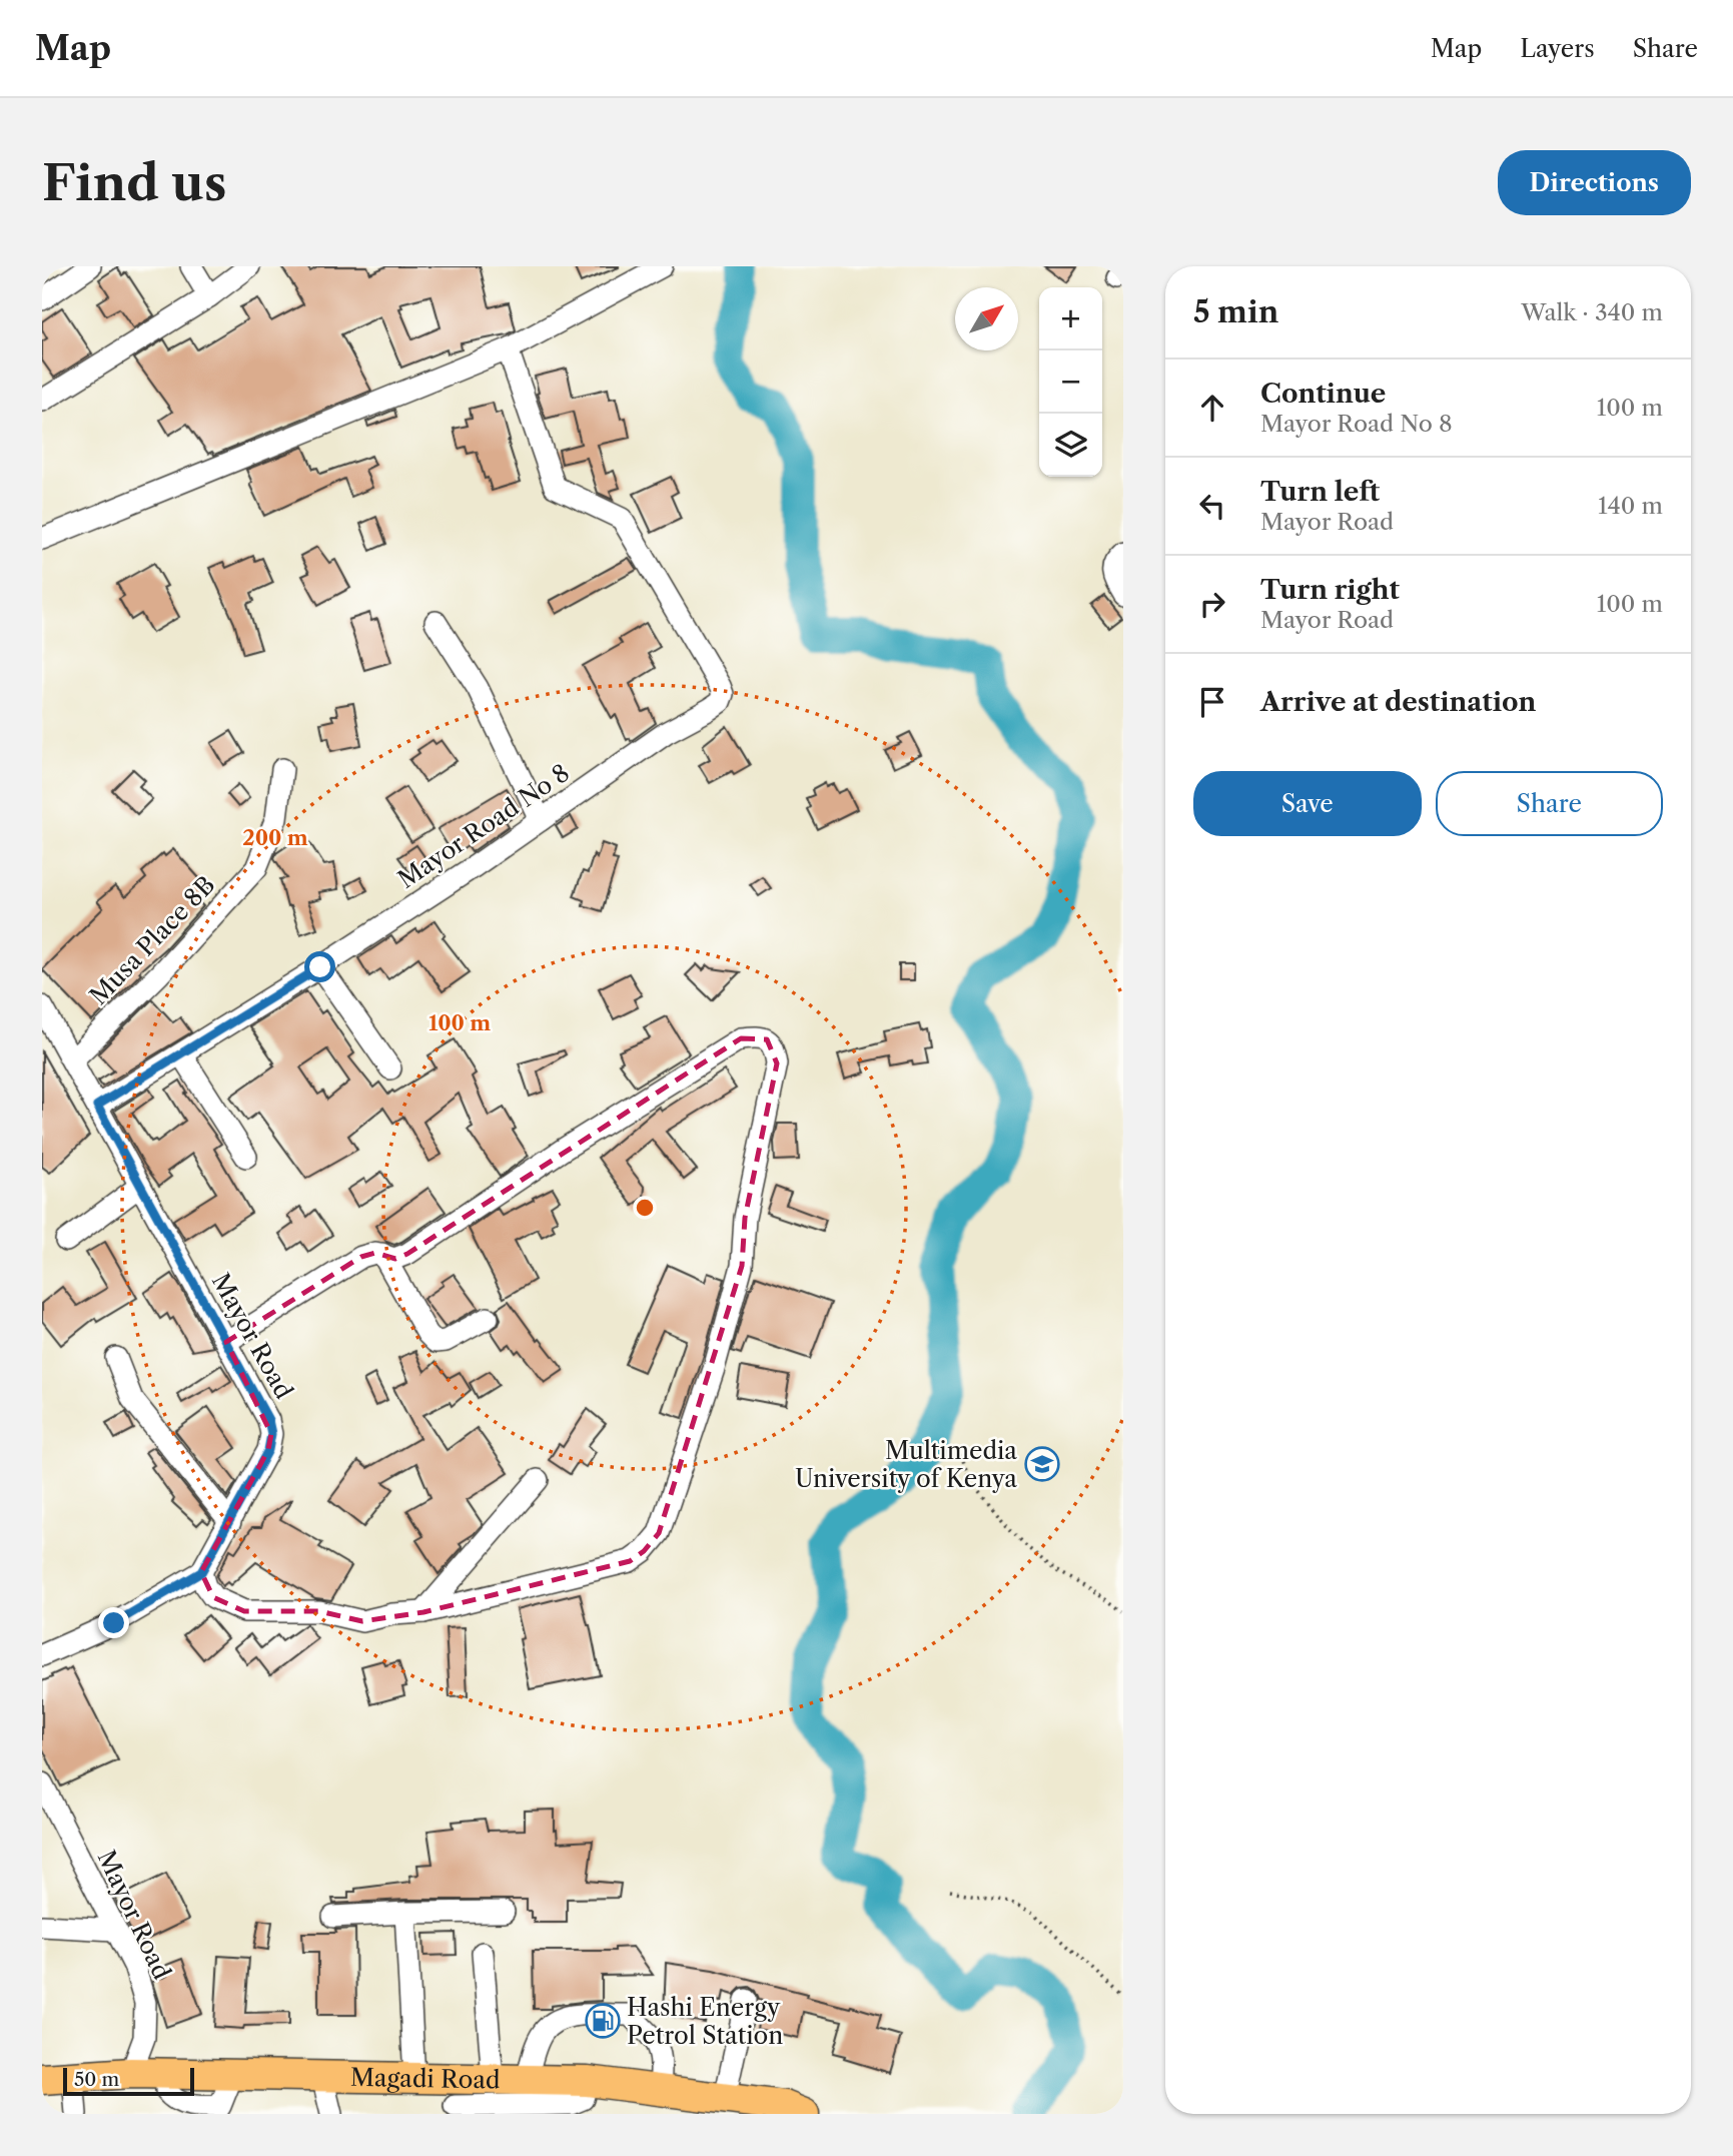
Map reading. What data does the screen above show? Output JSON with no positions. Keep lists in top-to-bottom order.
{
  "streets": {
    "highway": ["Magadi Road"],
    "street": ["Mayor Road No 8", "Musa Place 8B", "Mayor Road"]
  },
  "crossings": [
    ["Mayor Road No 8", "Mayor Road"],
    ["Musa Place 8B", "Mayor Road"],
    ["Mayor Road", "Magadi Road"]
  ],
  "places": {
    "school or university": ["Multimedia University of Kenya"],
    "fuel station": ["Hashi Energy Petrol Station"]
  },
  "scale_bar": "50 m",
  "north": "top right",
  "page": {
    "header": "Map",
    "nav": ["Map", "Layers", "Share"],
    "buttons": [
      "Directions",
      ["Save", "Share"]
    ],
    "title": "Find us",
    "heading": ["5 min", "Walk · 340 m"],
    "map_buttons": ["+", "−"],
    "list": [
      ["Continue", "Mayor Road No 8", "100 m"],
      ["Turn left", "Mayor Road", "140 m"],
      ["Turn right", "Mayor Road", "100 m"],
      "Arrive at destination"
    ],
    "scale": "50 m"
  },
  "rings": ["200 m", "100 m"]
}
